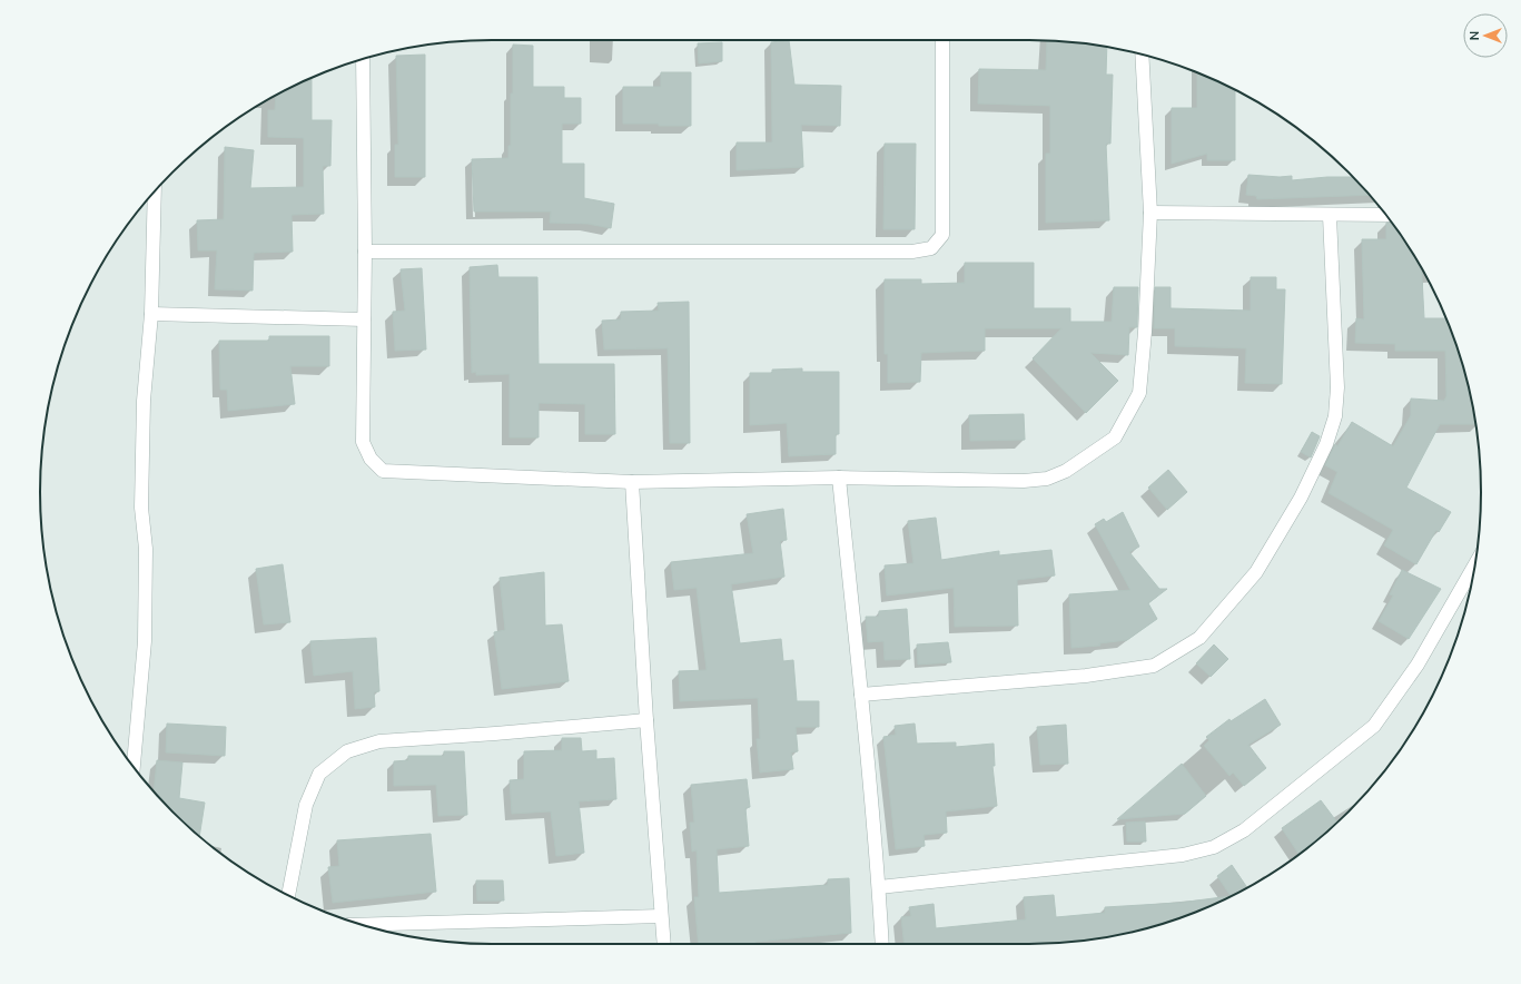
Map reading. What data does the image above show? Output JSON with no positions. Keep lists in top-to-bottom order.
{
  "north": "left"
}
